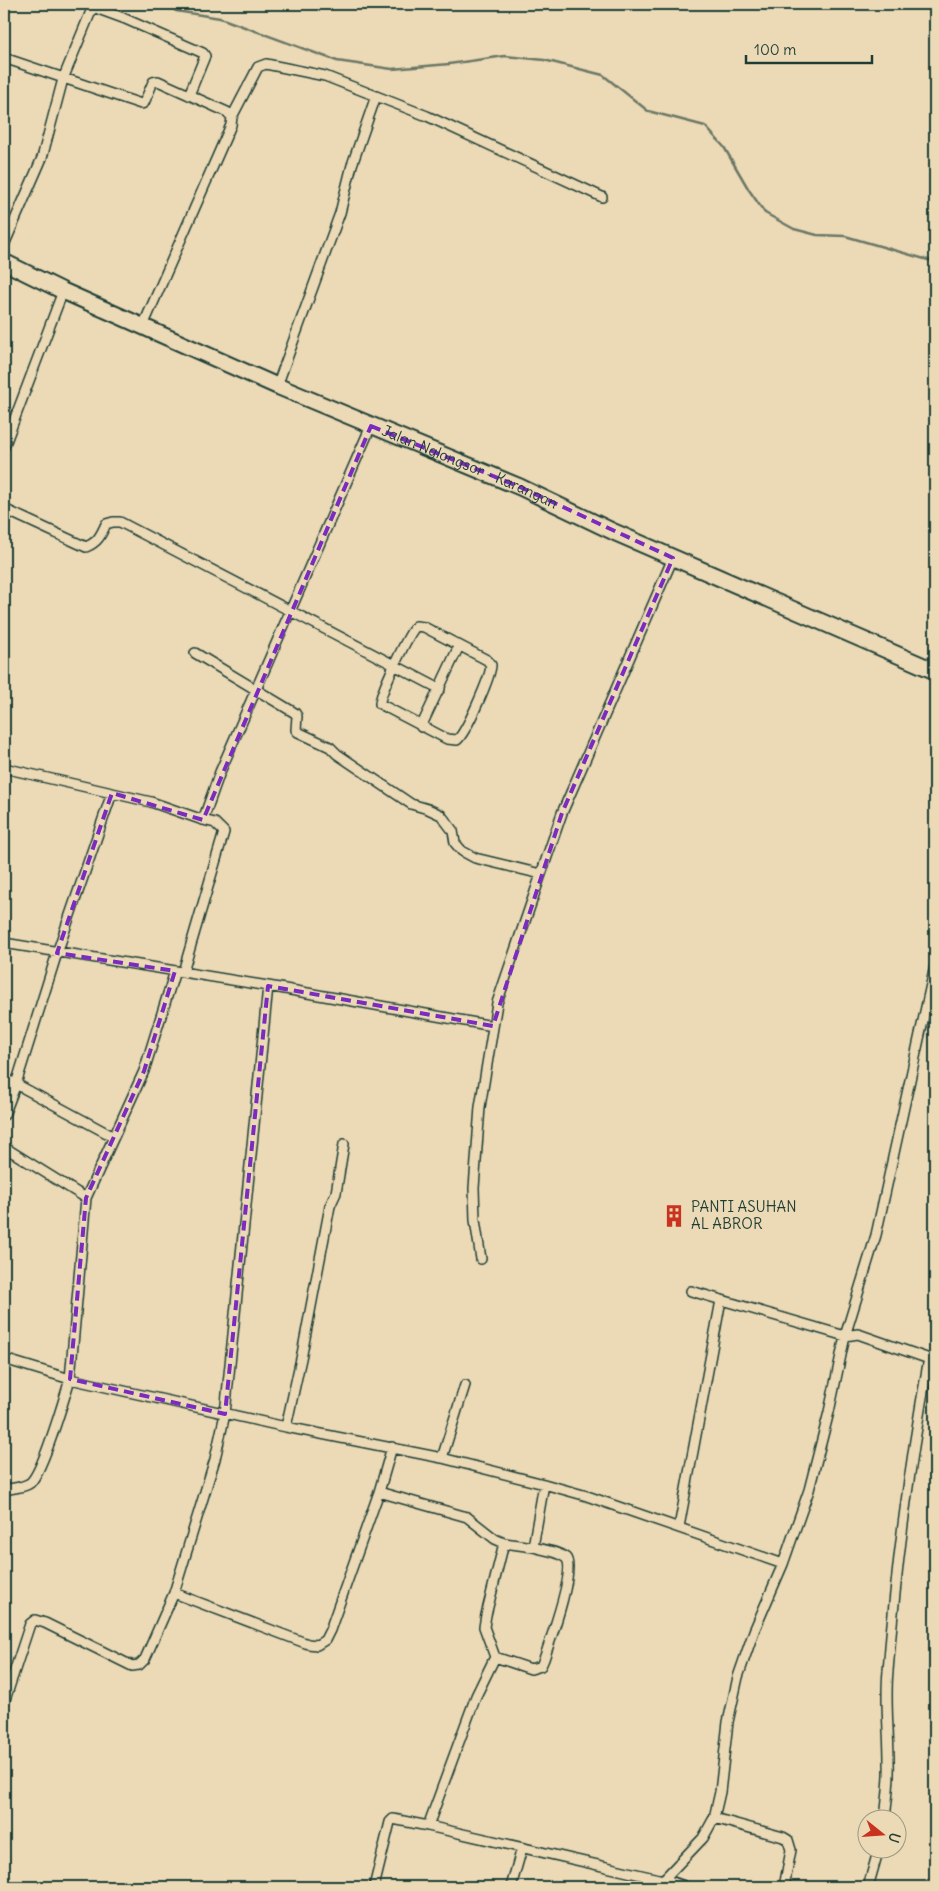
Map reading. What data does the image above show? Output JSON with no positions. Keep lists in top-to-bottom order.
{
  "streets": {
    "highway": ["Jalan Nglongsor - Karangan"]
  },
  "places": {
    "building": ["PANTI ASUHAN AL ABROR"]
  },
  "scale_bar": "100 m",
  "north": "right"
}
